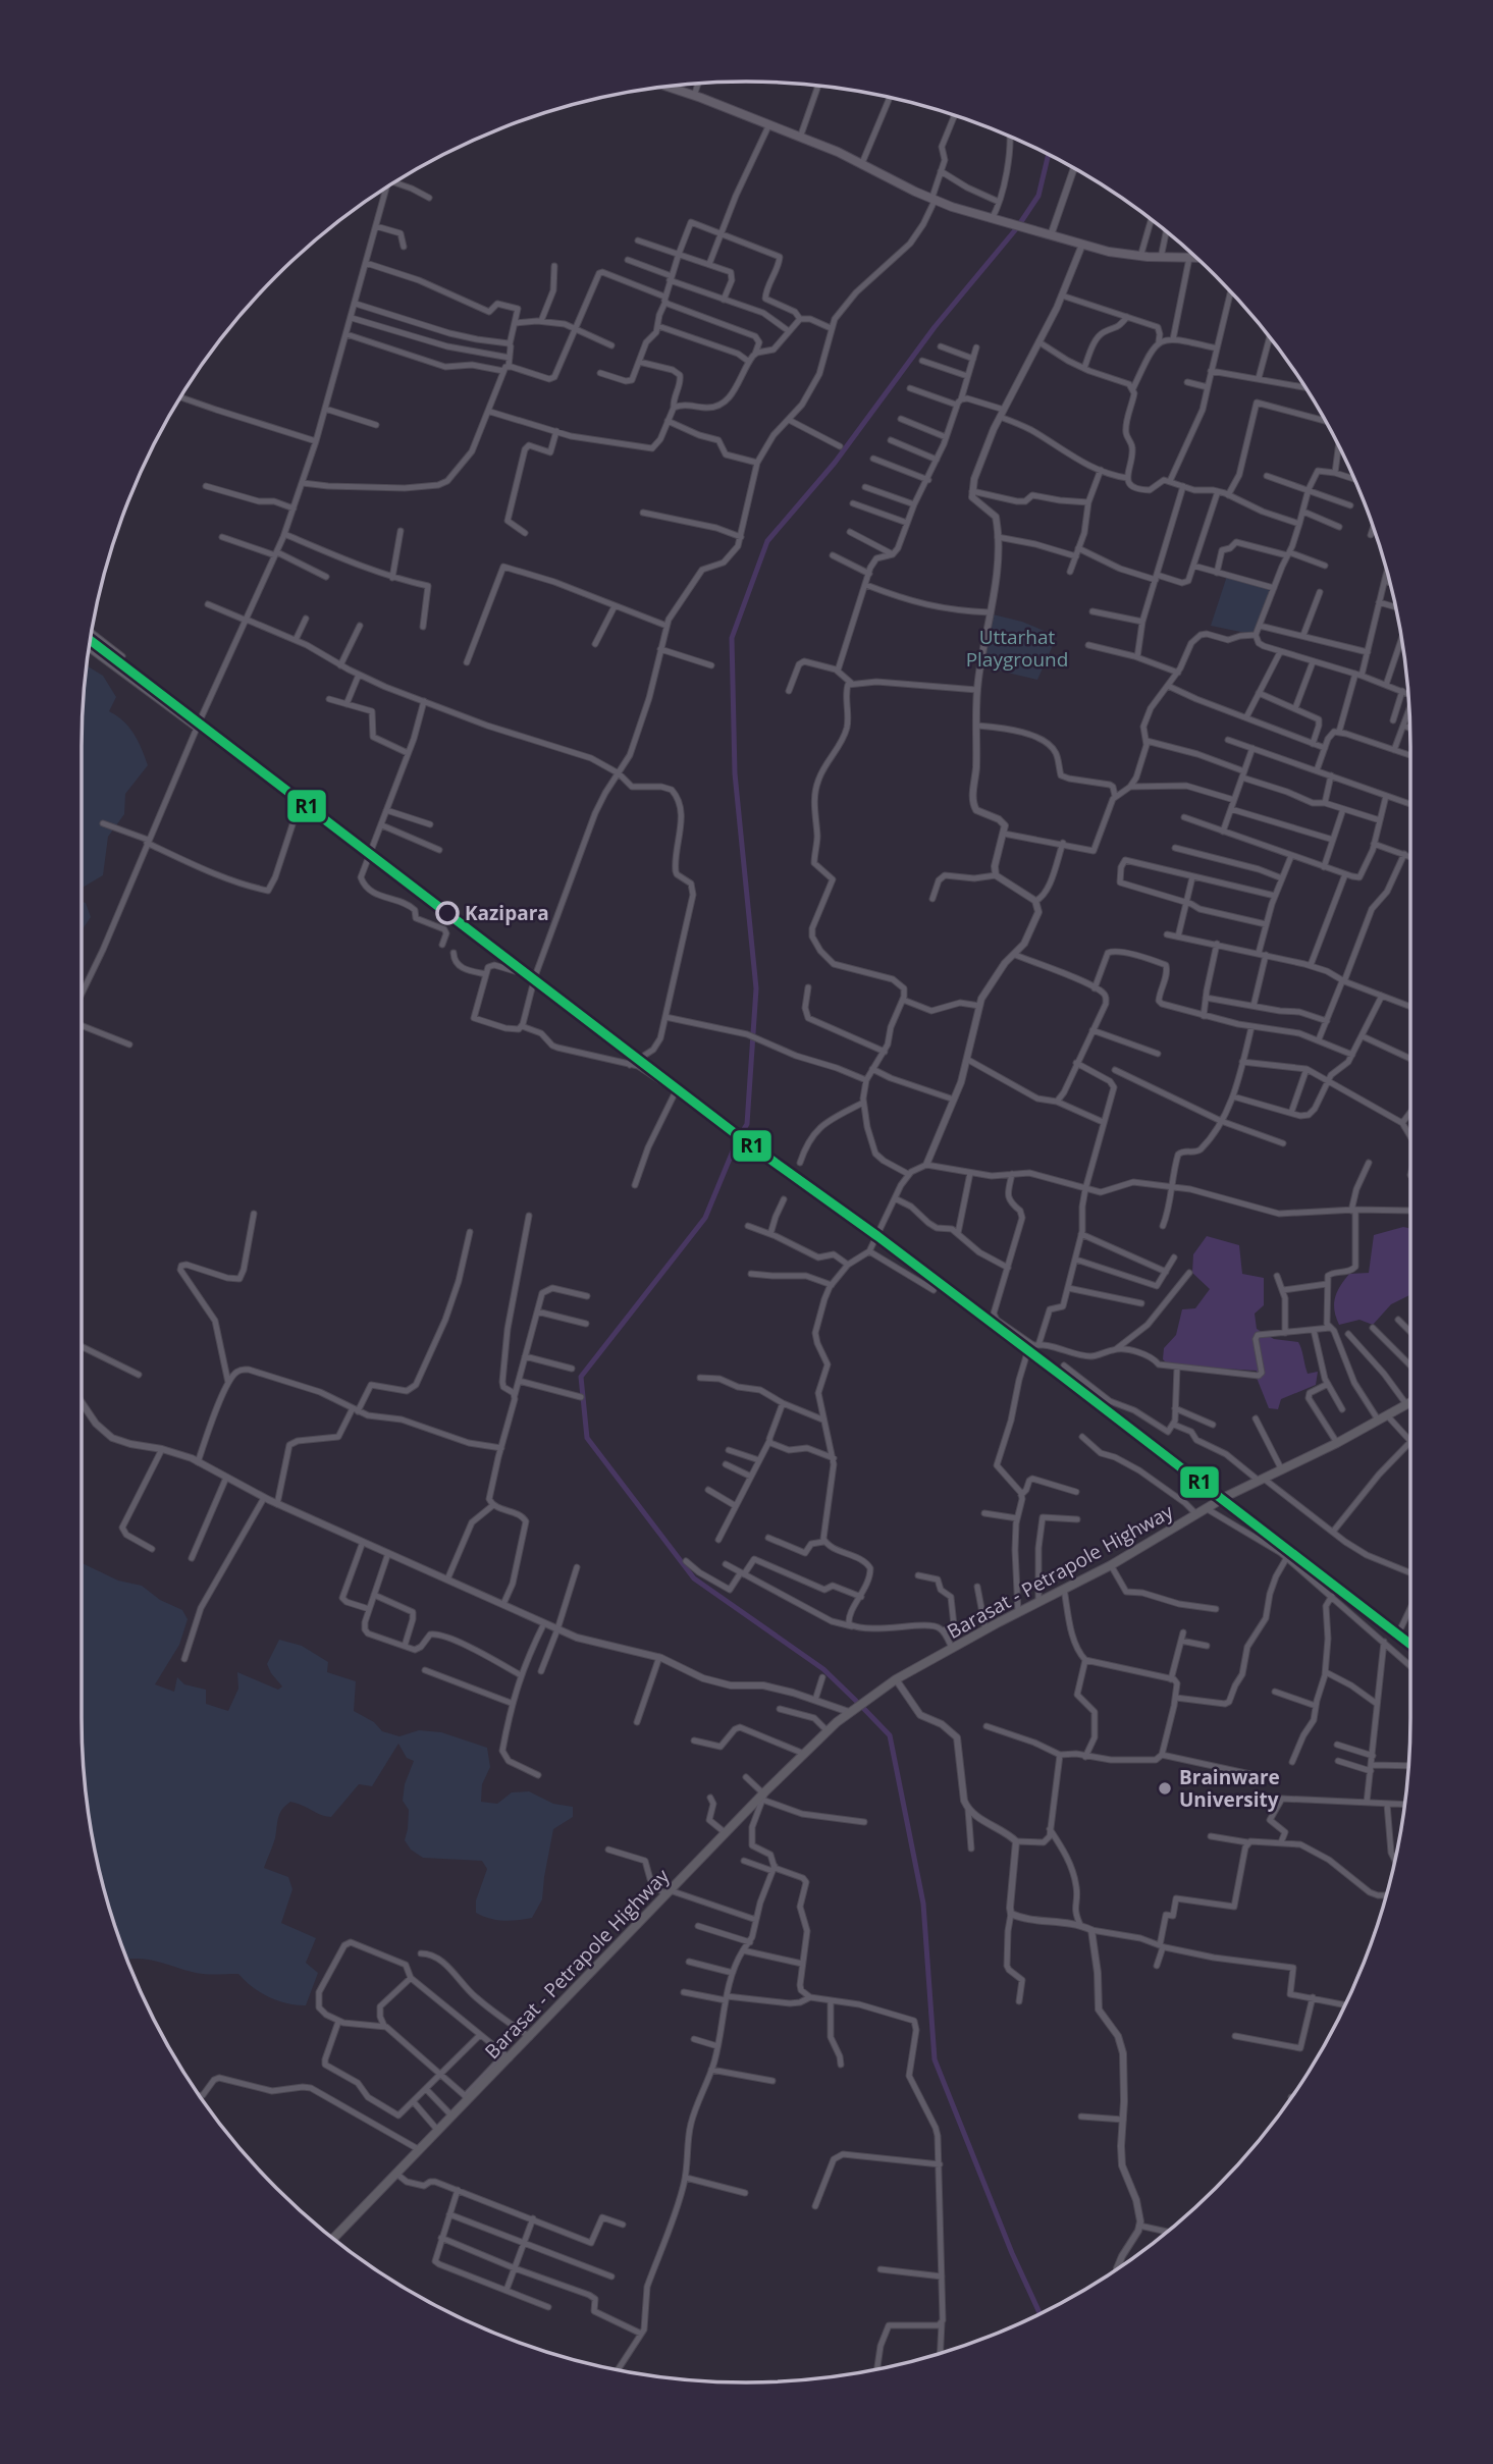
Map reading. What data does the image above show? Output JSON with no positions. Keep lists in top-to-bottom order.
{
  "streets": {
    "highway": ["Barasat - Petrapole Highway"]
  },
  "parks": ["Uttarhat Playground"],
  "places": ["Kazipara", "Brainware University"],
  "lines": ["transit line R1"]
}
